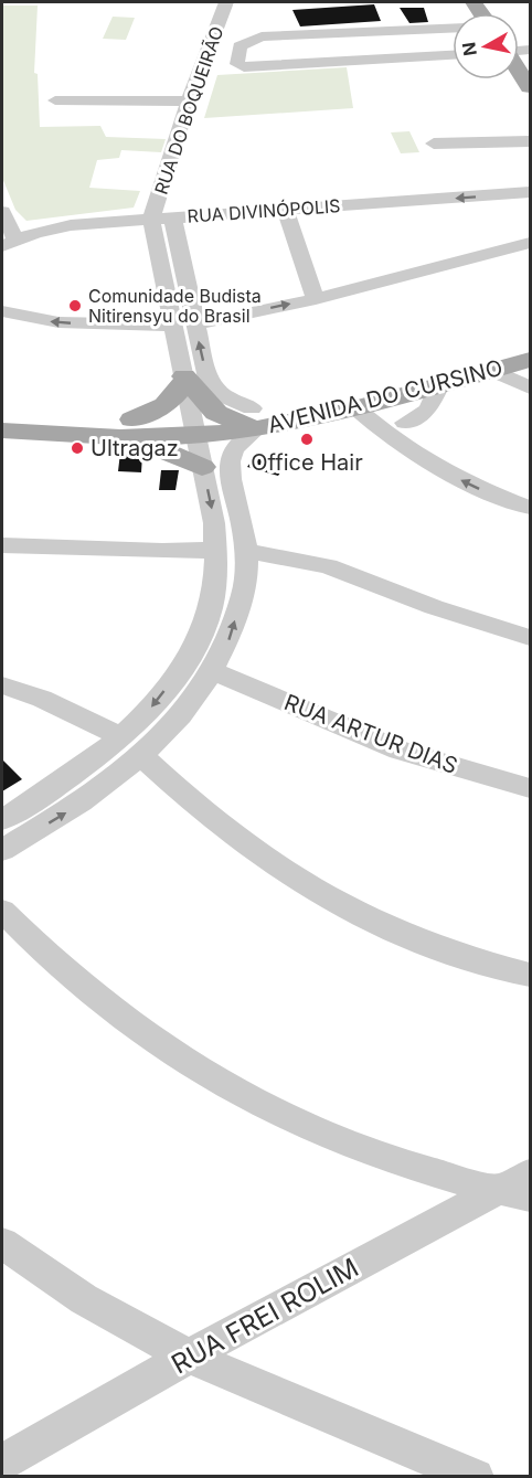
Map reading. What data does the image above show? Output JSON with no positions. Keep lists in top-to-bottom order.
{
  "streets": {
    "main road": ["AVENIDA DO CURSINO"],
    "street": [
      "RUA DO BOQUEIRÃO",
      "RUA DIVINÓPOLIS",
      "RUA ARTUR DIAS",
      "RUA FREI ROLIM"
    ]
  },
  "crossings": [
    ["RUA DO BOQUEIRÃO", "RUA DIVINÓPOLIS"]
  ],
  "places": ["Comunidade Budista Nitirensyu do Brasil", "Office Hair", "Ultragaz"],
  "north": "left"
}
